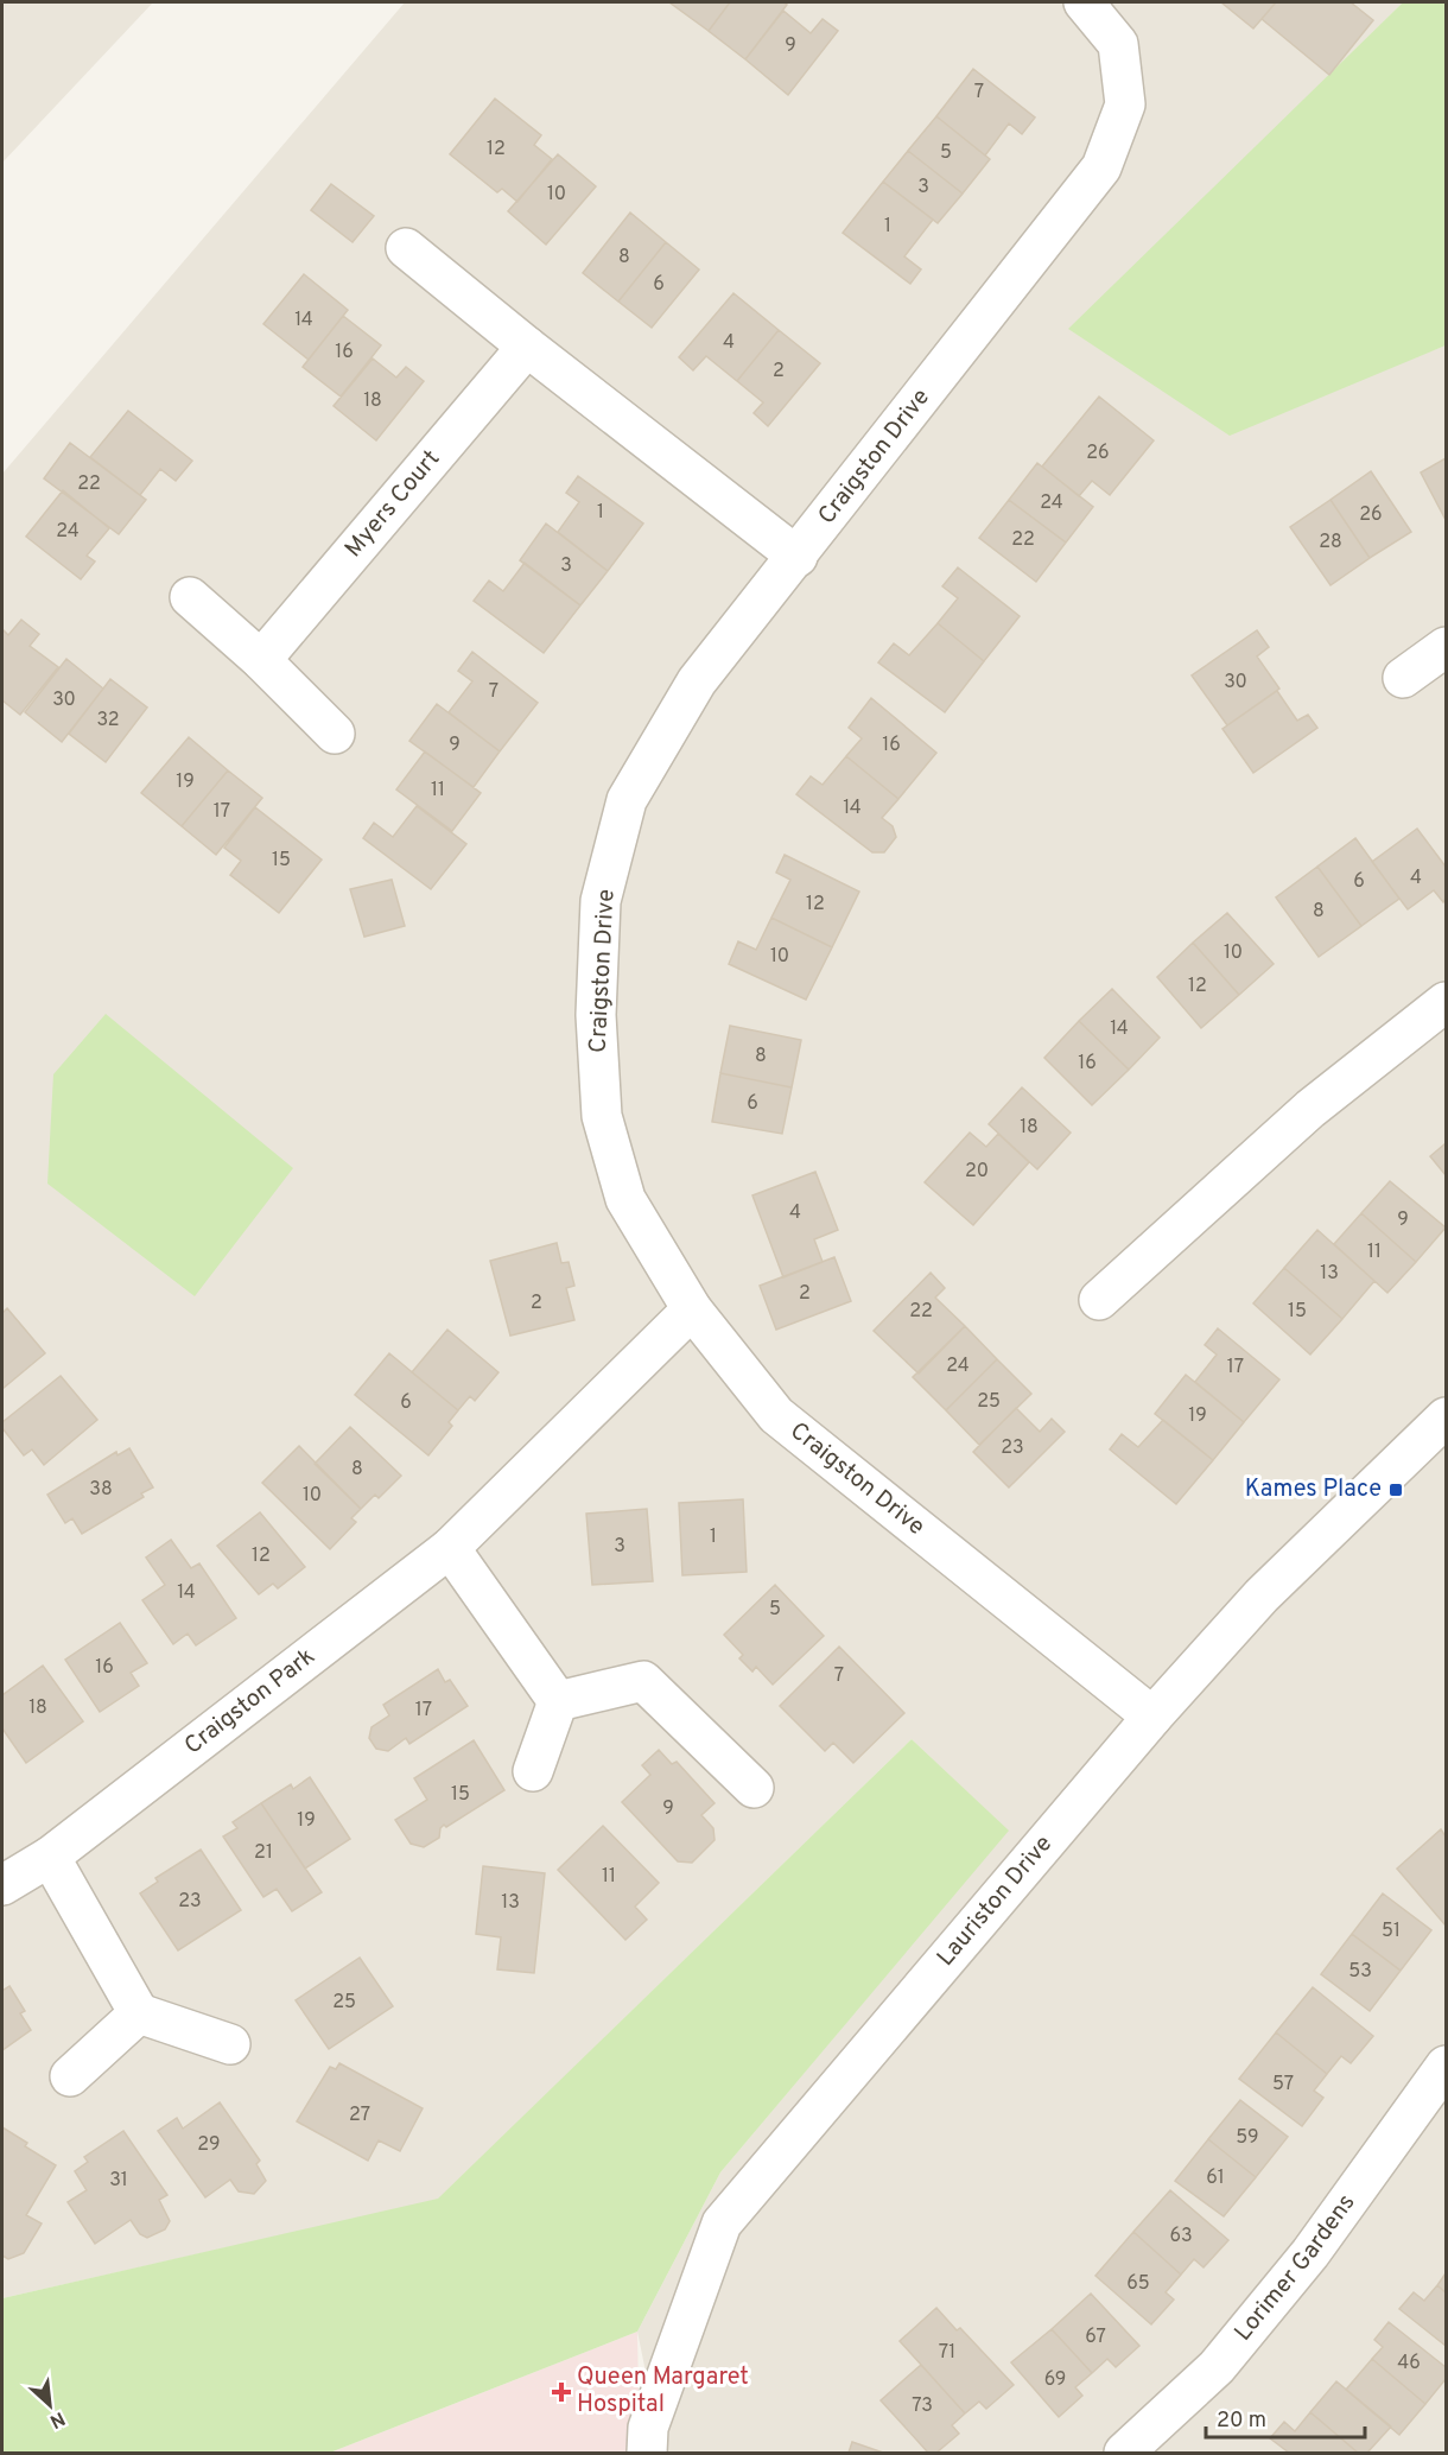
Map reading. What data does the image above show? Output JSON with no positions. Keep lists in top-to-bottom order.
{
  "streets": {
    "street": [
      "Craigston Drive",
      "Myers Court",
      "Craigston Park",
      "Lauriston Drive",
      "Lorimer Gardens"
    ]
  },
  "crossings": [
    ["Craigston Drive", "Craigston Park"],
    ["Craigston Drive", "Lauriston Drive"]
  ],
  "places": {
    "transit": ["Kames Place"],
    "health": ["Queen Margaret Hospital"]
  },
  "house_numbers": [
    "9",
    "7",
    "12",
    "5",
    "3",
    "10",
    "1",
    "8",
    "6",
    "14",
    "4",
    "16",
    "2",
    "18",
    "26",
    "22",
    "24",
    "1",
    "26",
    "24",
    "22",
    "28",
    "3",
    "30",
    "7",
    "30",
    "32",
    "9",
    "16",
    "19",
    "11",
    "14",
    "17",
    "15",
    "4",
    "6",
    "12",
    "8",
    "10",
    "10",
    "12",
    "14",
    "8",
    "16",
    "6",
    "18",
    "20",
    "4",
    "9",
    "11",
    "13",
    "2",
    "2",
    "22",
    "15",
    "24",
    "17",
    "25",
    "6",
    "19",
    "23",
    "8",
    "38",
    "10",
    "1",
    "3",
    "12",
    "14",
    "5",
    "16",
    "7",
    "18",
    "17",
    "15",
    "9",
    "19",
    "21",
    "11",
    "23",
    "13",
    "51",
    "53",
    "25",
    "57",
    "27",
    "59",
    "29",
    "61",
    "31",
    "63",
    "65",
    "67",
    "71",
    "46",
    "69",
    "73"
  ],
  "scale_bar": "20 m",
  "north": "bottom right"
}
